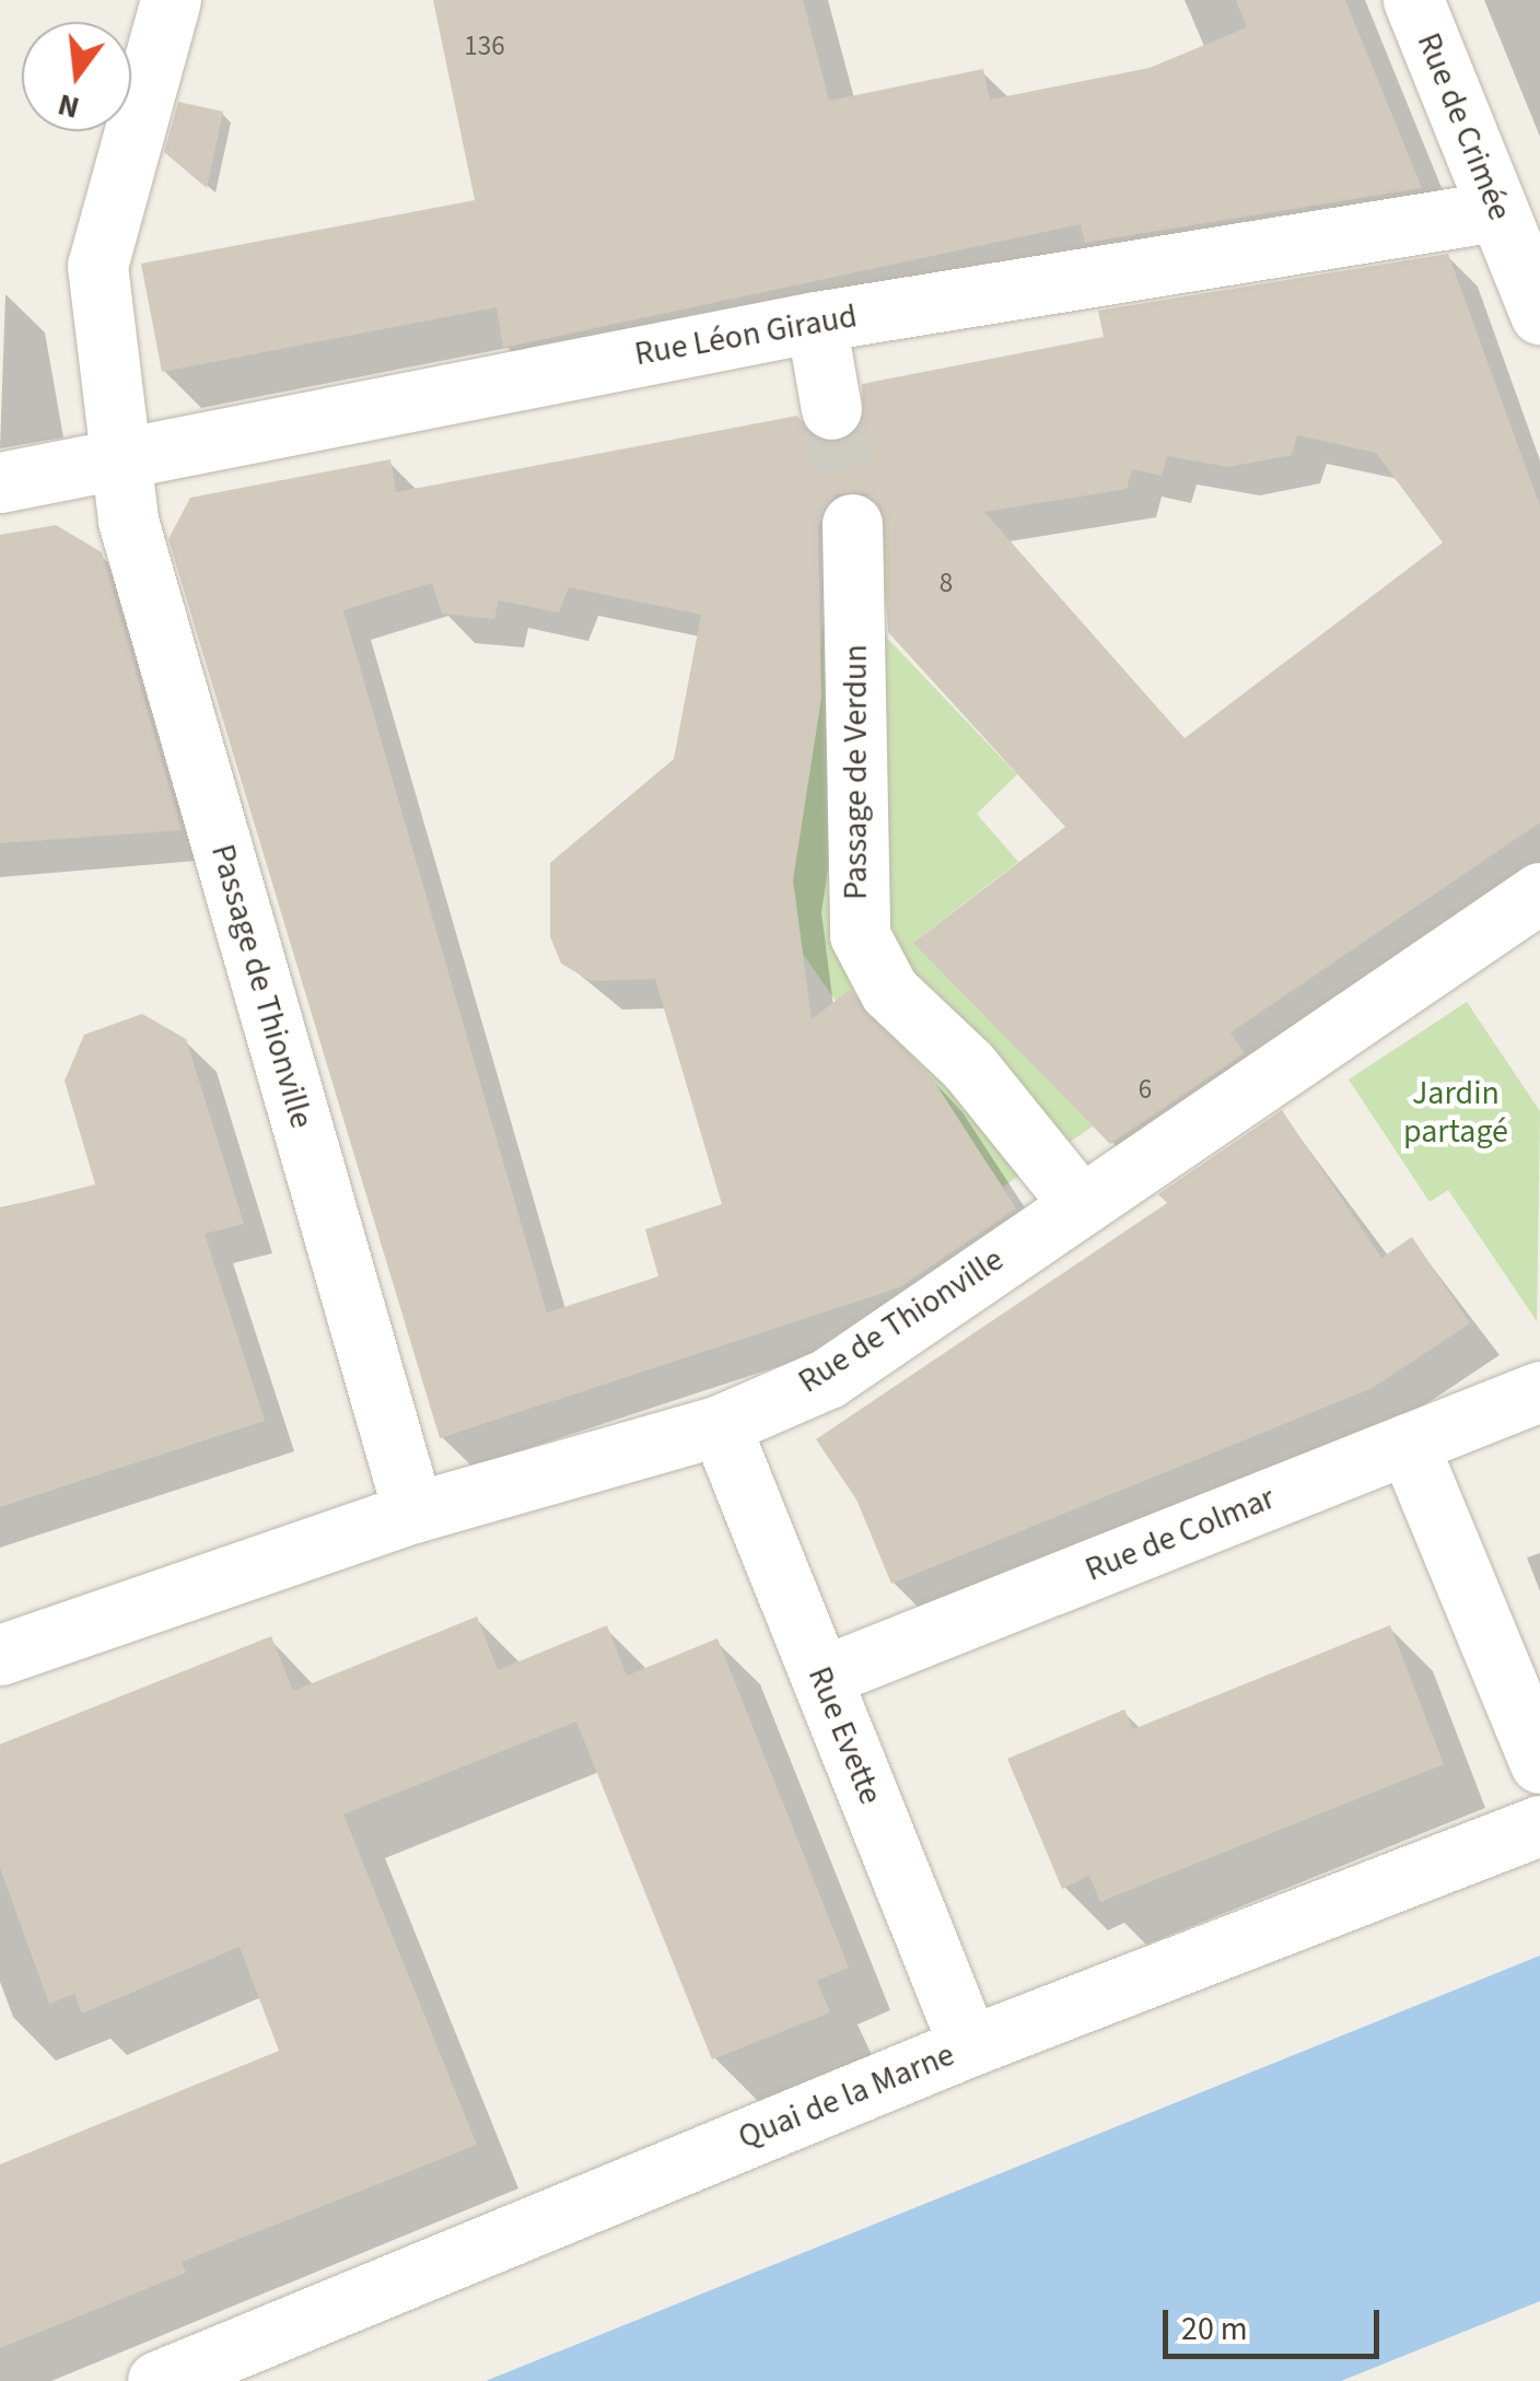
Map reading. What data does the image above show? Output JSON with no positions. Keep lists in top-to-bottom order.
{
  "streets": {
    "street": [
      "Rue de Crimée",
      "Rue Léon Giraud",
      "Passage de Verdun",
      "Passage de Thionville",
      "Rue de Thionville",
      "Rue de Colmar",
      "Rue Evette",
      "Quai de la Marne"
    ]
  },
  "crossings": [
    ["Rue de Crimée", "Rue Léon Giraud"],
    ["Rue Léon Giraud", "Passage de Thionville"],
    ["Passage de Verdun", "Rue de Thionville"],
    ["Passage de Thionville", "Rue de Thionville"],
    ["Rue de Thionville", "Rue Evette"],
    ["Rue de Colmar", "Rue Evette"],
    ["Rue Evette", "Quai de la Marne"]
  ],
  "parks": ["Jardin partagé"],
  "house_numbers": ["136", "8", "6"],
  "scale_bar": "20 m",
  "north": "bottom"
}
